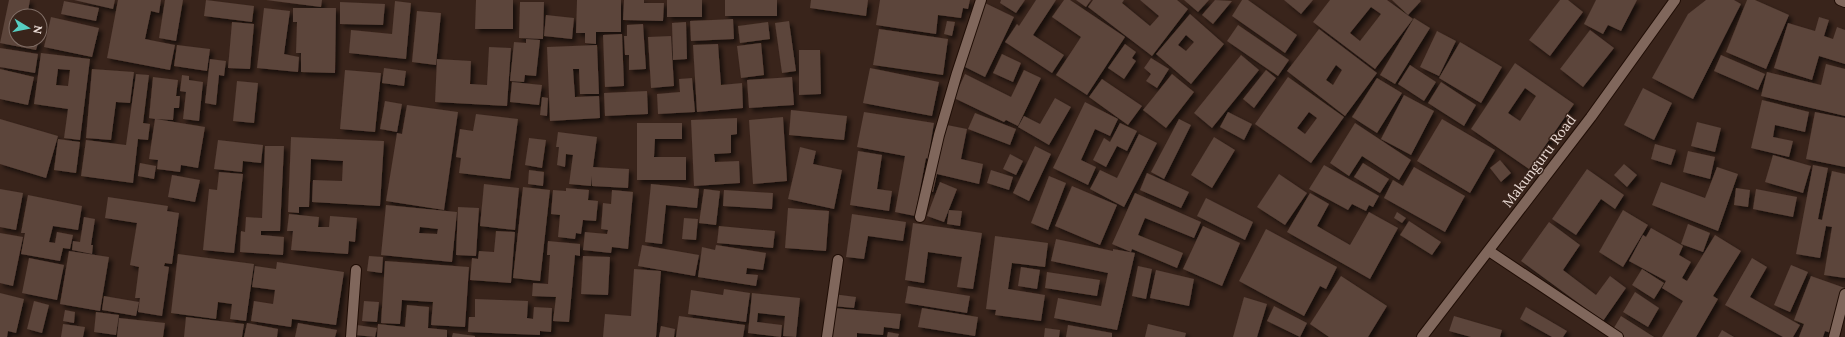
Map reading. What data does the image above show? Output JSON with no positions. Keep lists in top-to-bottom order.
{
  "streets": {
    "street": ["Makunguru Road"]
  },
  "north": "right"
}
